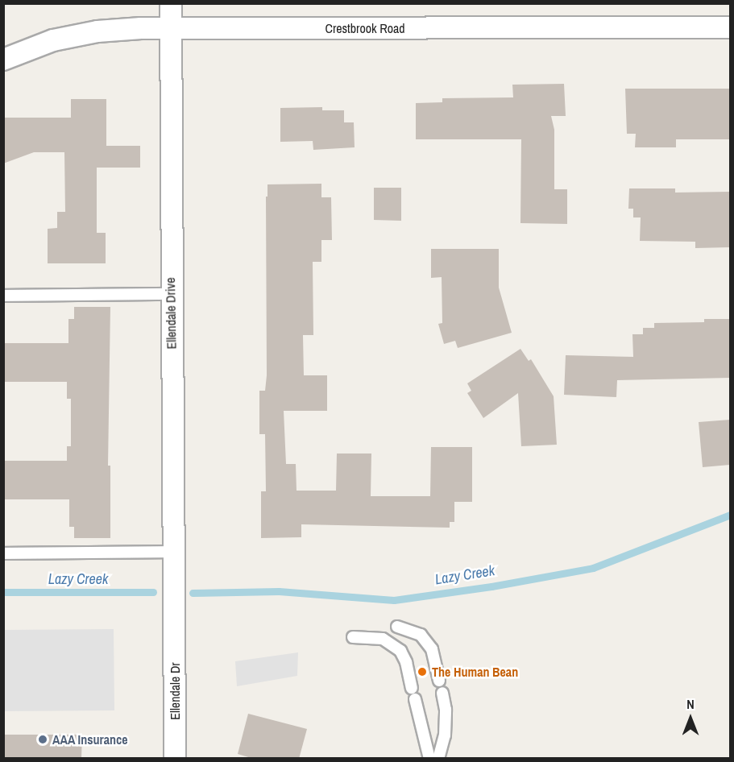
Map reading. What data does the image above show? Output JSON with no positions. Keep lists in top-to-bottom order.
{
  "streets": {
    "street": ["Crestbrook Road", "Ellendale Drive", "Ellendale Dr"]
  },
  "crossings": [
    ["Crestbrook Road", "Ellendale Drive"],
    ["Ellendale Drive", "Ellendale Dr"]
  ],
  "water": ["Lazy Creek"],
  "places": ["The Human Bean", "AAA Insurance"],
  "north": "top"
}
